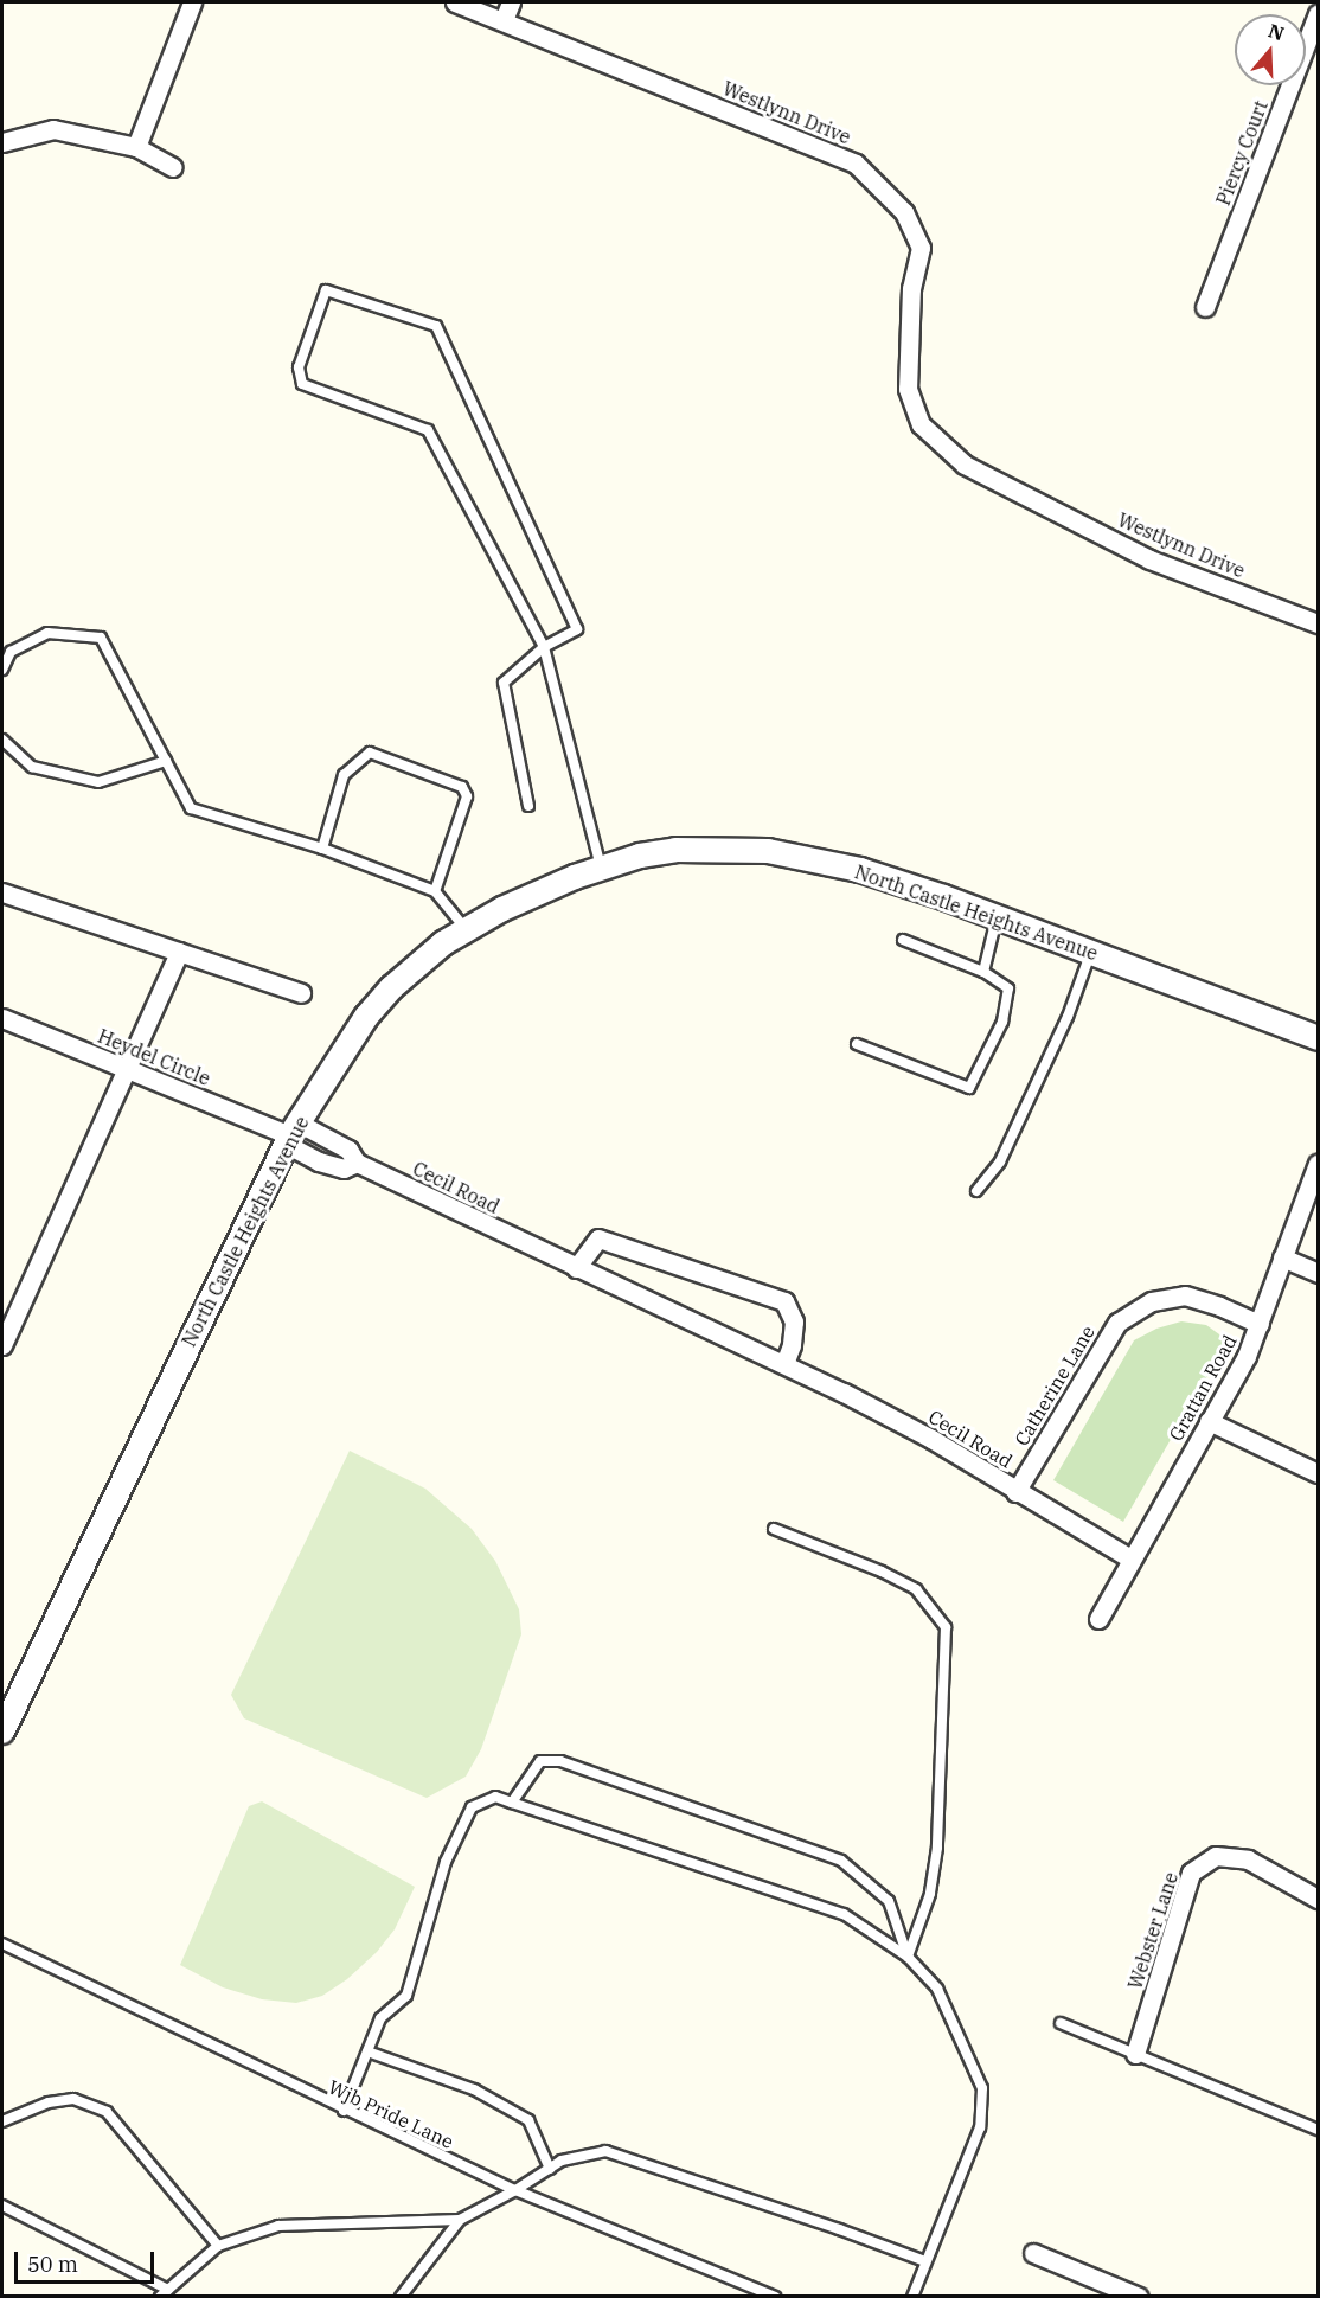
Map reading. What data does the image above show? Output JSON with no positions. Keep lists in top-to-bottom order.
{
  "streets": {
    "street": [
      "Westlynn Drive",
      "Piercy Court",
      "North Castle Heights Avenue",
      "Heydel Circle",
      "Cecil Road",
      "Catherine Lane",
      "Grattan Road",
      "Webster Lane"
    ],
    "lane": ["Wjb Pride Lane"]
  },
  "crossings": [
    ["North Castle Heights Avenue", "Heydel Circle"],
    ["Heydel Circle", "Cecil Road"],
    ["Cecil Road", "Catherine Lane"],
    ["Cecil Road", "Grattan Road"],
    ["Catherine Lane", "Grattan Road"]
  ],
  "scale_bar": "50 m",
  "north": "top"
}
